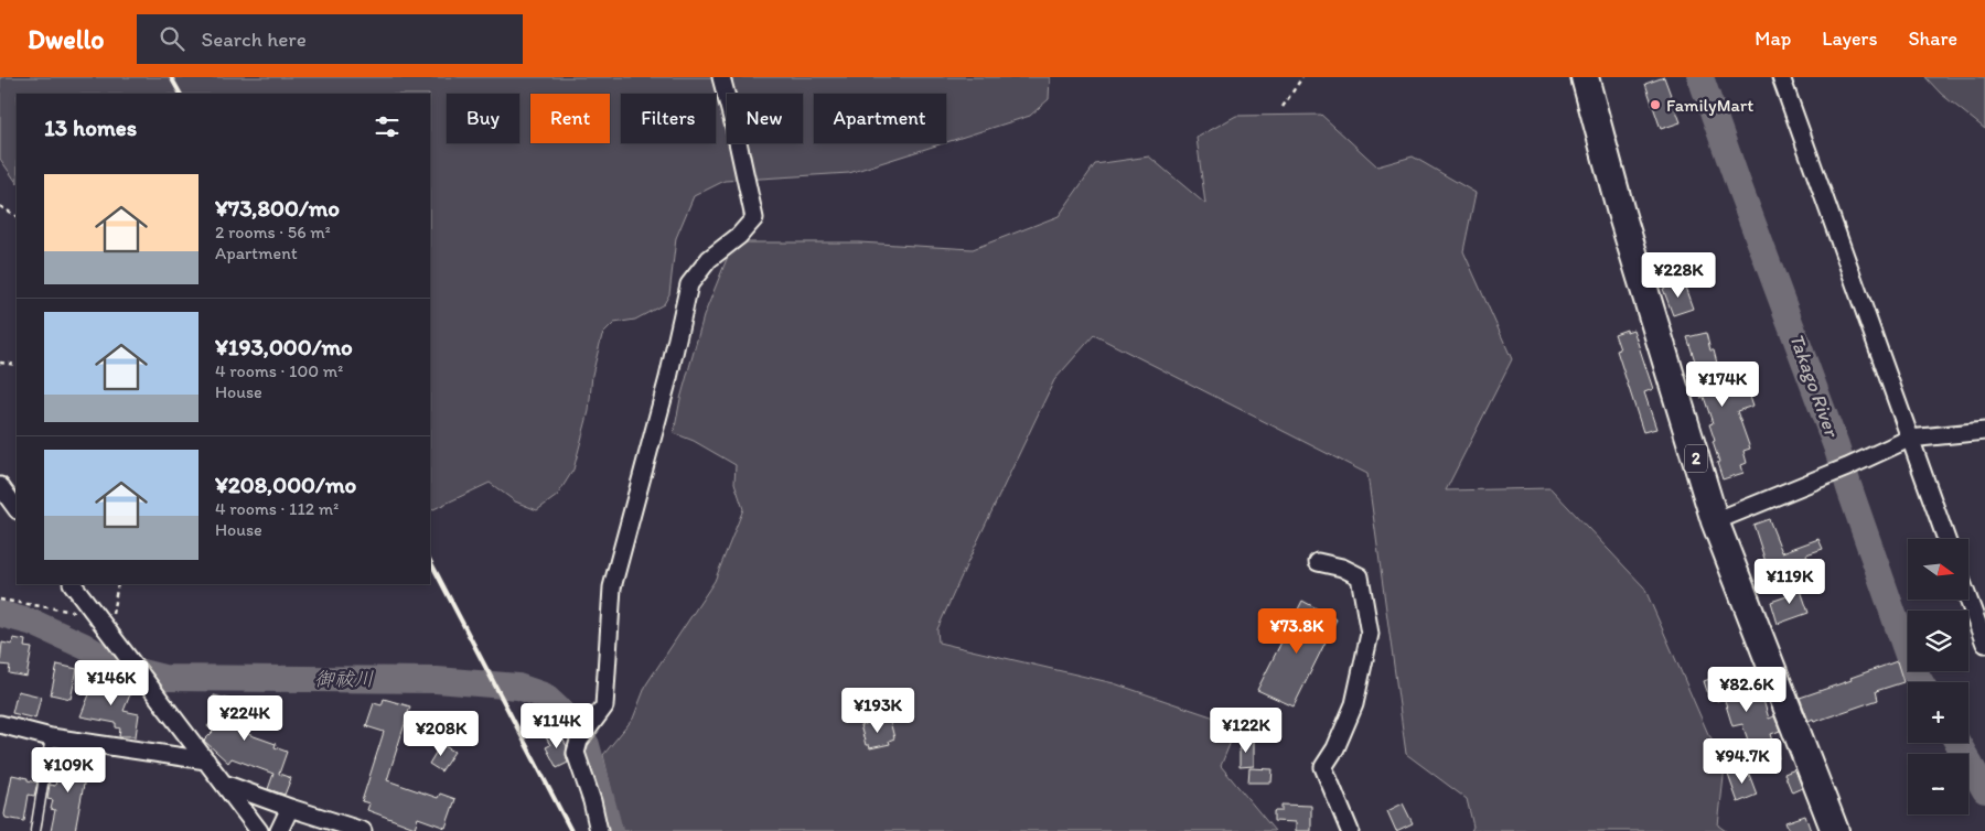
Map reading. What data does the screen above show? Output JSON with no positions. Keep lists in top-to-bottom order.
{
  "streets": {
    "main road": ["2"]
  },
  "water": ["Takago River", "御祓川"],
  "places": ["FamilyMart"],
  "north": "right",
  "page": {
    "header": "Dwello",
    "search": "Search here",
    "nav": ["Map", "Layers", "Share"],
    "chip": [
      "Buy",
      "Rent",
      "Filters",
      "New",
      "Apartment"
    ],
    "heading": "13 homes",
    "list": [
      {
        "name": "¥73,800/mo",
        "note": "2 rooms · 56 m² · Apartment"
      },
      {
        "name": "¥193,000/mo",
        "note": "4 rooms · 100 m² · House"
      },
      {
        "name": "¥208,000/mo",
        "note": "4 rooms · 112 m² · House"
      }
    ],
    "price": [
      "¥228K",
      "¥174K",
      "¥119K",
      "¥73.8K",
      "¥146K",
      "¥82.6K",
      "¥193K",
      "¥224K",
      "¥114K",
      "¥122K",
      "¥208K",
      "¥94.7K",
      "¥109K"
    ],
    "map_buttons": ["+", "−"]
  }
}
